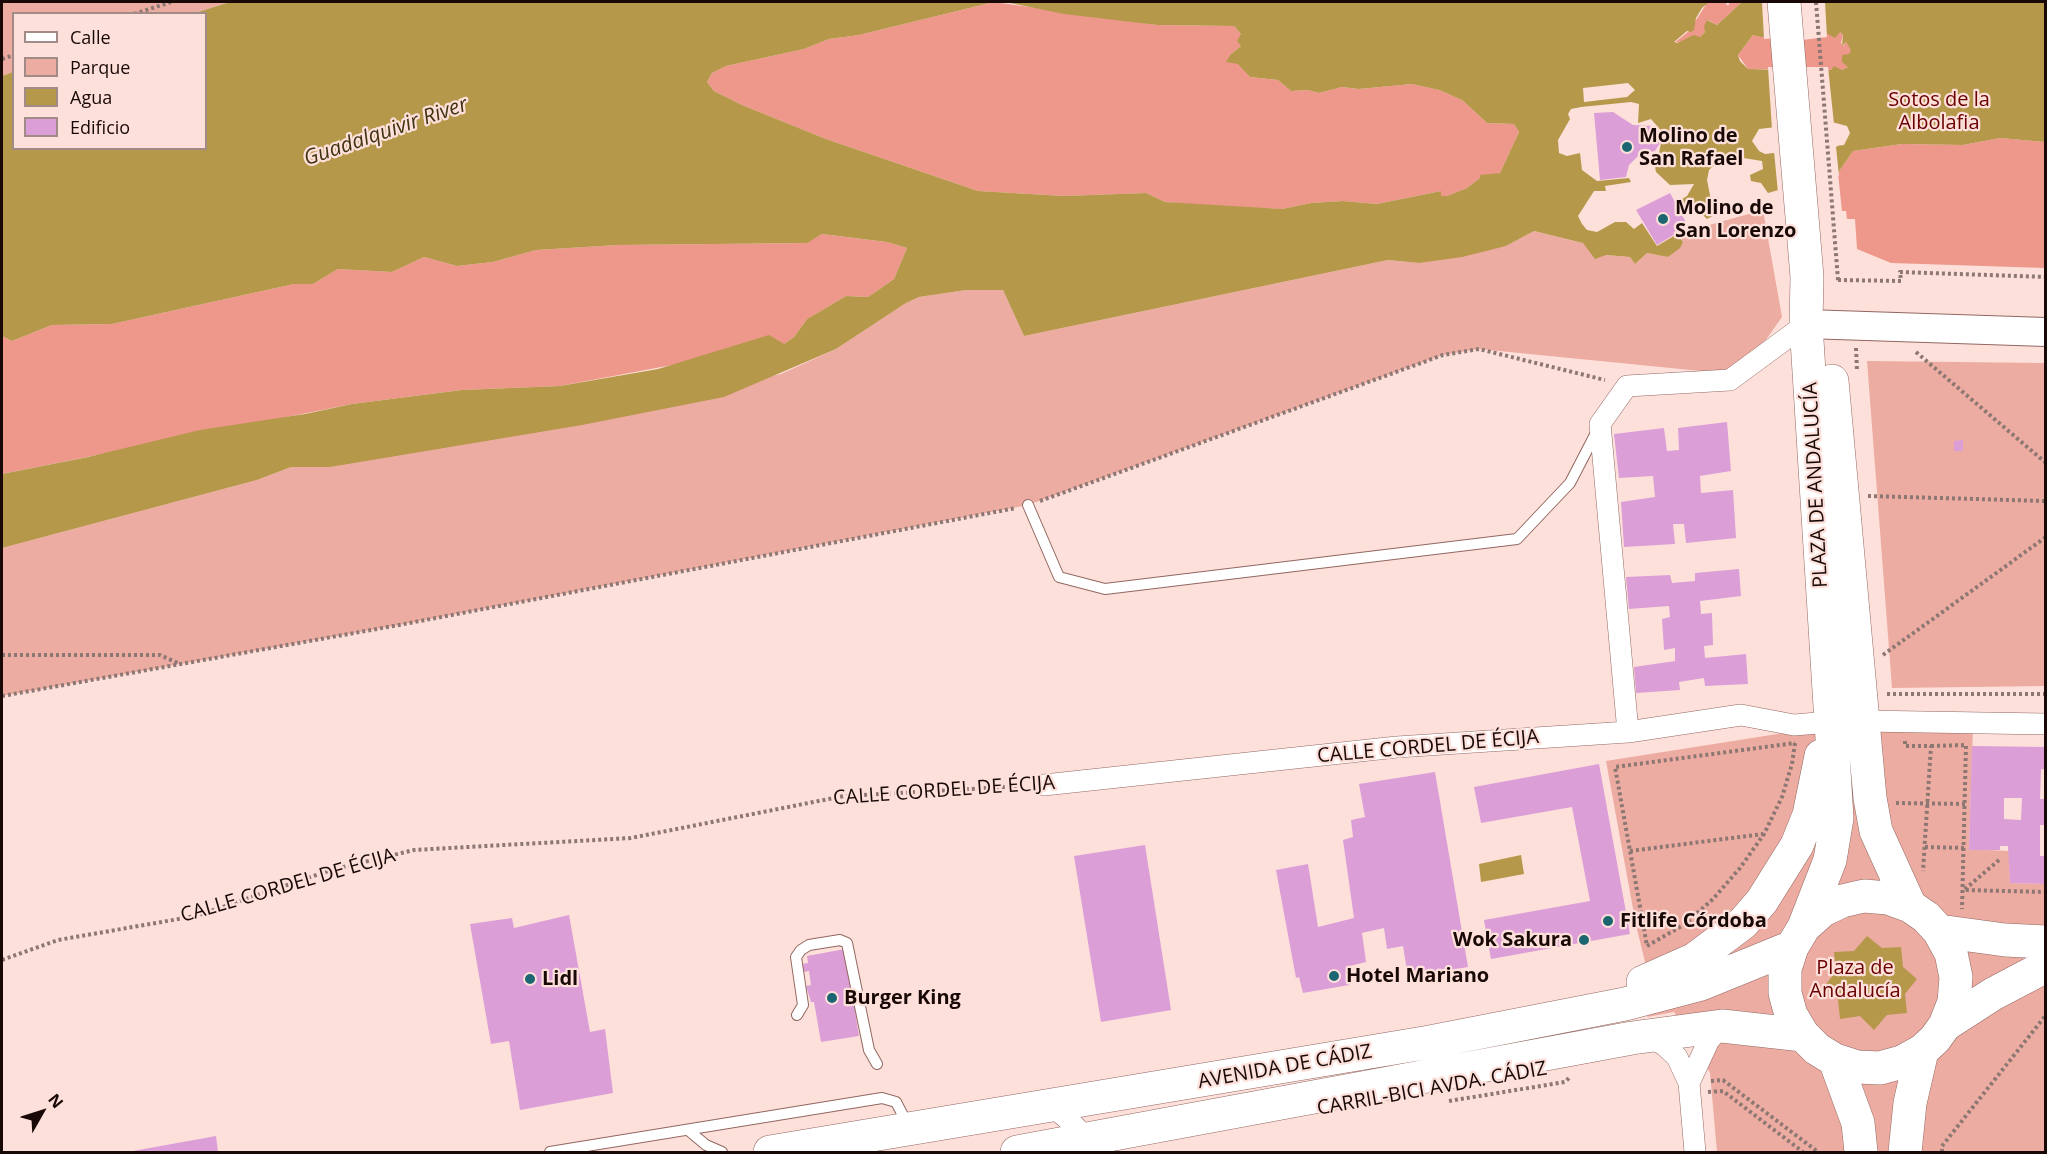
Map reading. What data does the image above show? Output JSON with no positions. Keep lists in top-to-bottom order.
{
  "streets": {
    "main road": ["PLAZA DE ANDALUCÍA", "AVENIDA DE CÁDIZ"],
    "street": ["CALLE CORDEL DE ÉCIJA"],
    "path": ["CARRIL-BICI AVDA. CÁDIZ"]
  },
  "crossings": [
    ["PLAZA DE ANDALUCÍA", "CALLE CORDEL DE ÉCIJA"],
    ["PLAZA DE ANDALUCÍA", "AVENIDA DE CÁDIZ"]
  ],
  "water": ["Guadalquivir River"],
  "parks": ["Sotos de la Albolafia", "Plaza de Andalucía"],
  "places": [
    "Molino de San Rafael",
    "Molino de San Lorenzo",
    "Fitlife Córdoba",
    "Wok Sakura",
    "Hotel Mariano",
    "Lidl",
    "Burger King"
  ],
  "legend": [
    "Calle",
    "Parque",
    "Agua",
    "Edificio"
  ],
  "north": "top right"
}
